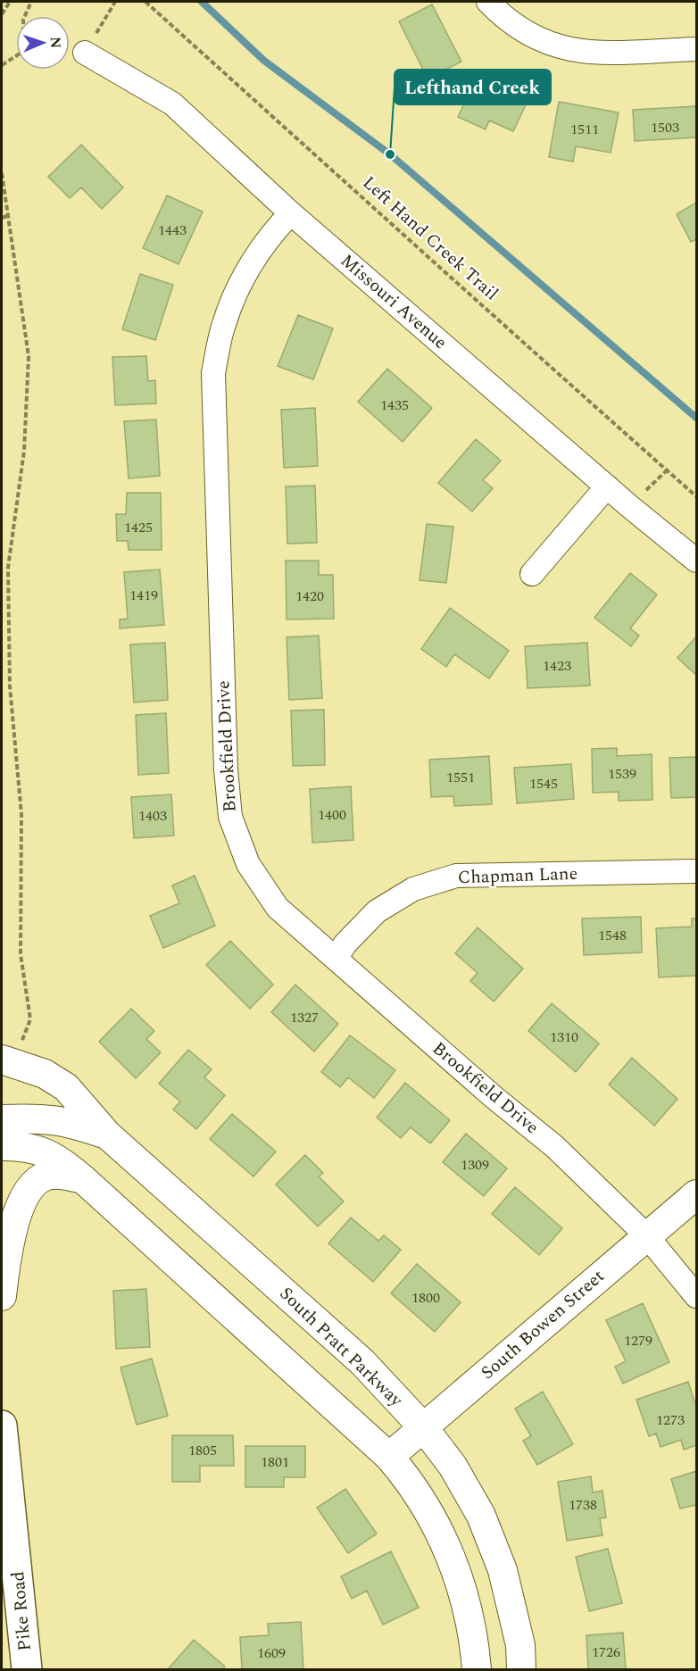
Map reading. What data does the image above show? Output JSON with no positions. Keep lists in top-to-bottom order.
{
  "streets": {
    "main road": ["Pike Road"],
    "street": [
      "Missouri Avenue",
      "Brookfield Drive",
      "Chapman Lane",
      "South Bowen Street",
      "South Pratt Parkway"
    ],
    "path": ["Left Hand Creek Trail"]
  },
  "crossings": [
    ["Missouri Avenue", "Brookfield Drive"],
    ["Brookfield Drive", "Chapman Lane"],
    ["Brookfield Drive", "South Bowen Street"],
    ["South Bowen Street", "South Pratt Parkway"]
  ],
  "places": ["Lefthand Creek"],
  "house_numbers": [
    "1503",
    "1511",
    "1443",
    "1435",
    "1425",
    "1419",
    "1420",
    "1423",
    "1539",
    "1551",
    "1545",
    "1400",
    "1403",
    "1548",
    "1327",
    "1310",
    "1309",
    "1800",
    "1279",
    "1273",
    "1805",
    "1801",
    "1738",
    "1726",
    "1609"
  ],
  "north": "right"
}
